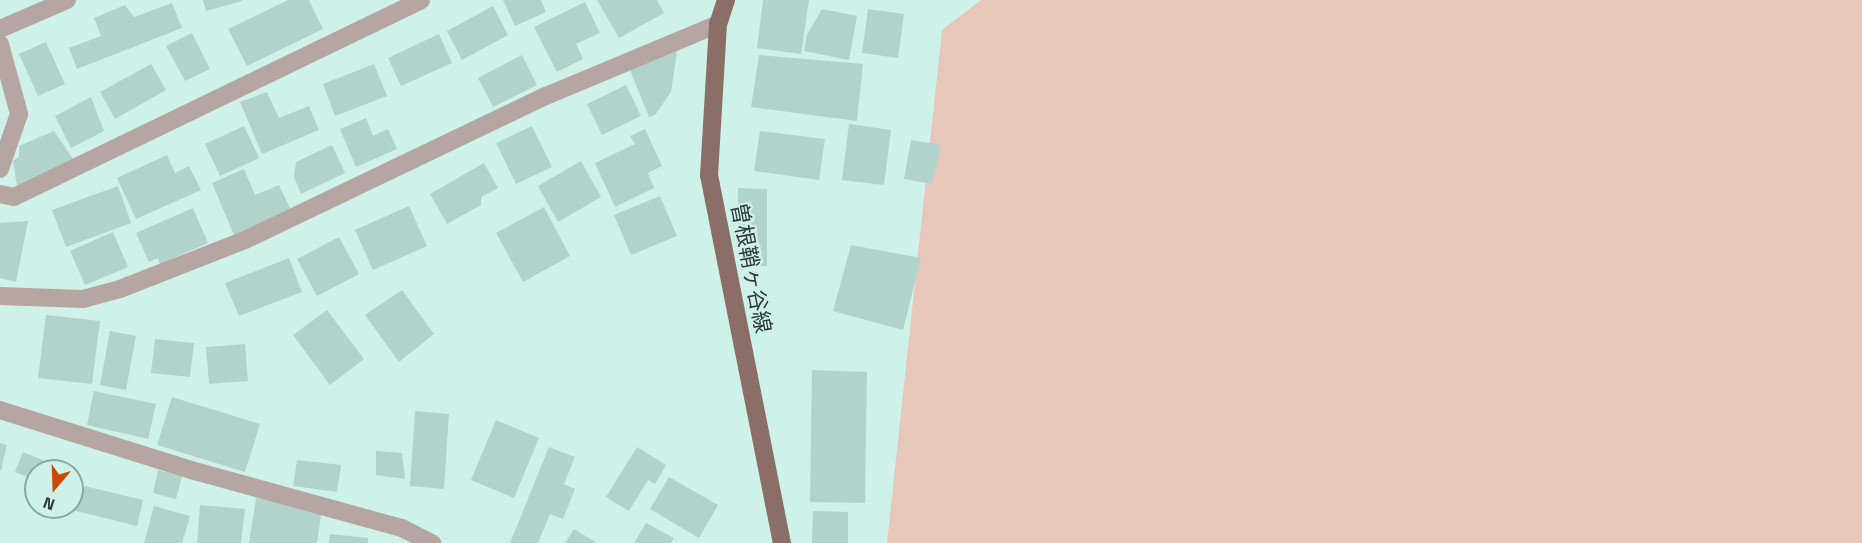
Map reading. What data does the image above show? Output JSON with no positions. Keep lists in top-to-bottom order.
{
  "streets": {
    "main road": ["曽根鞘ヶ谷線"]
  },
  "north": "bottom"
}
